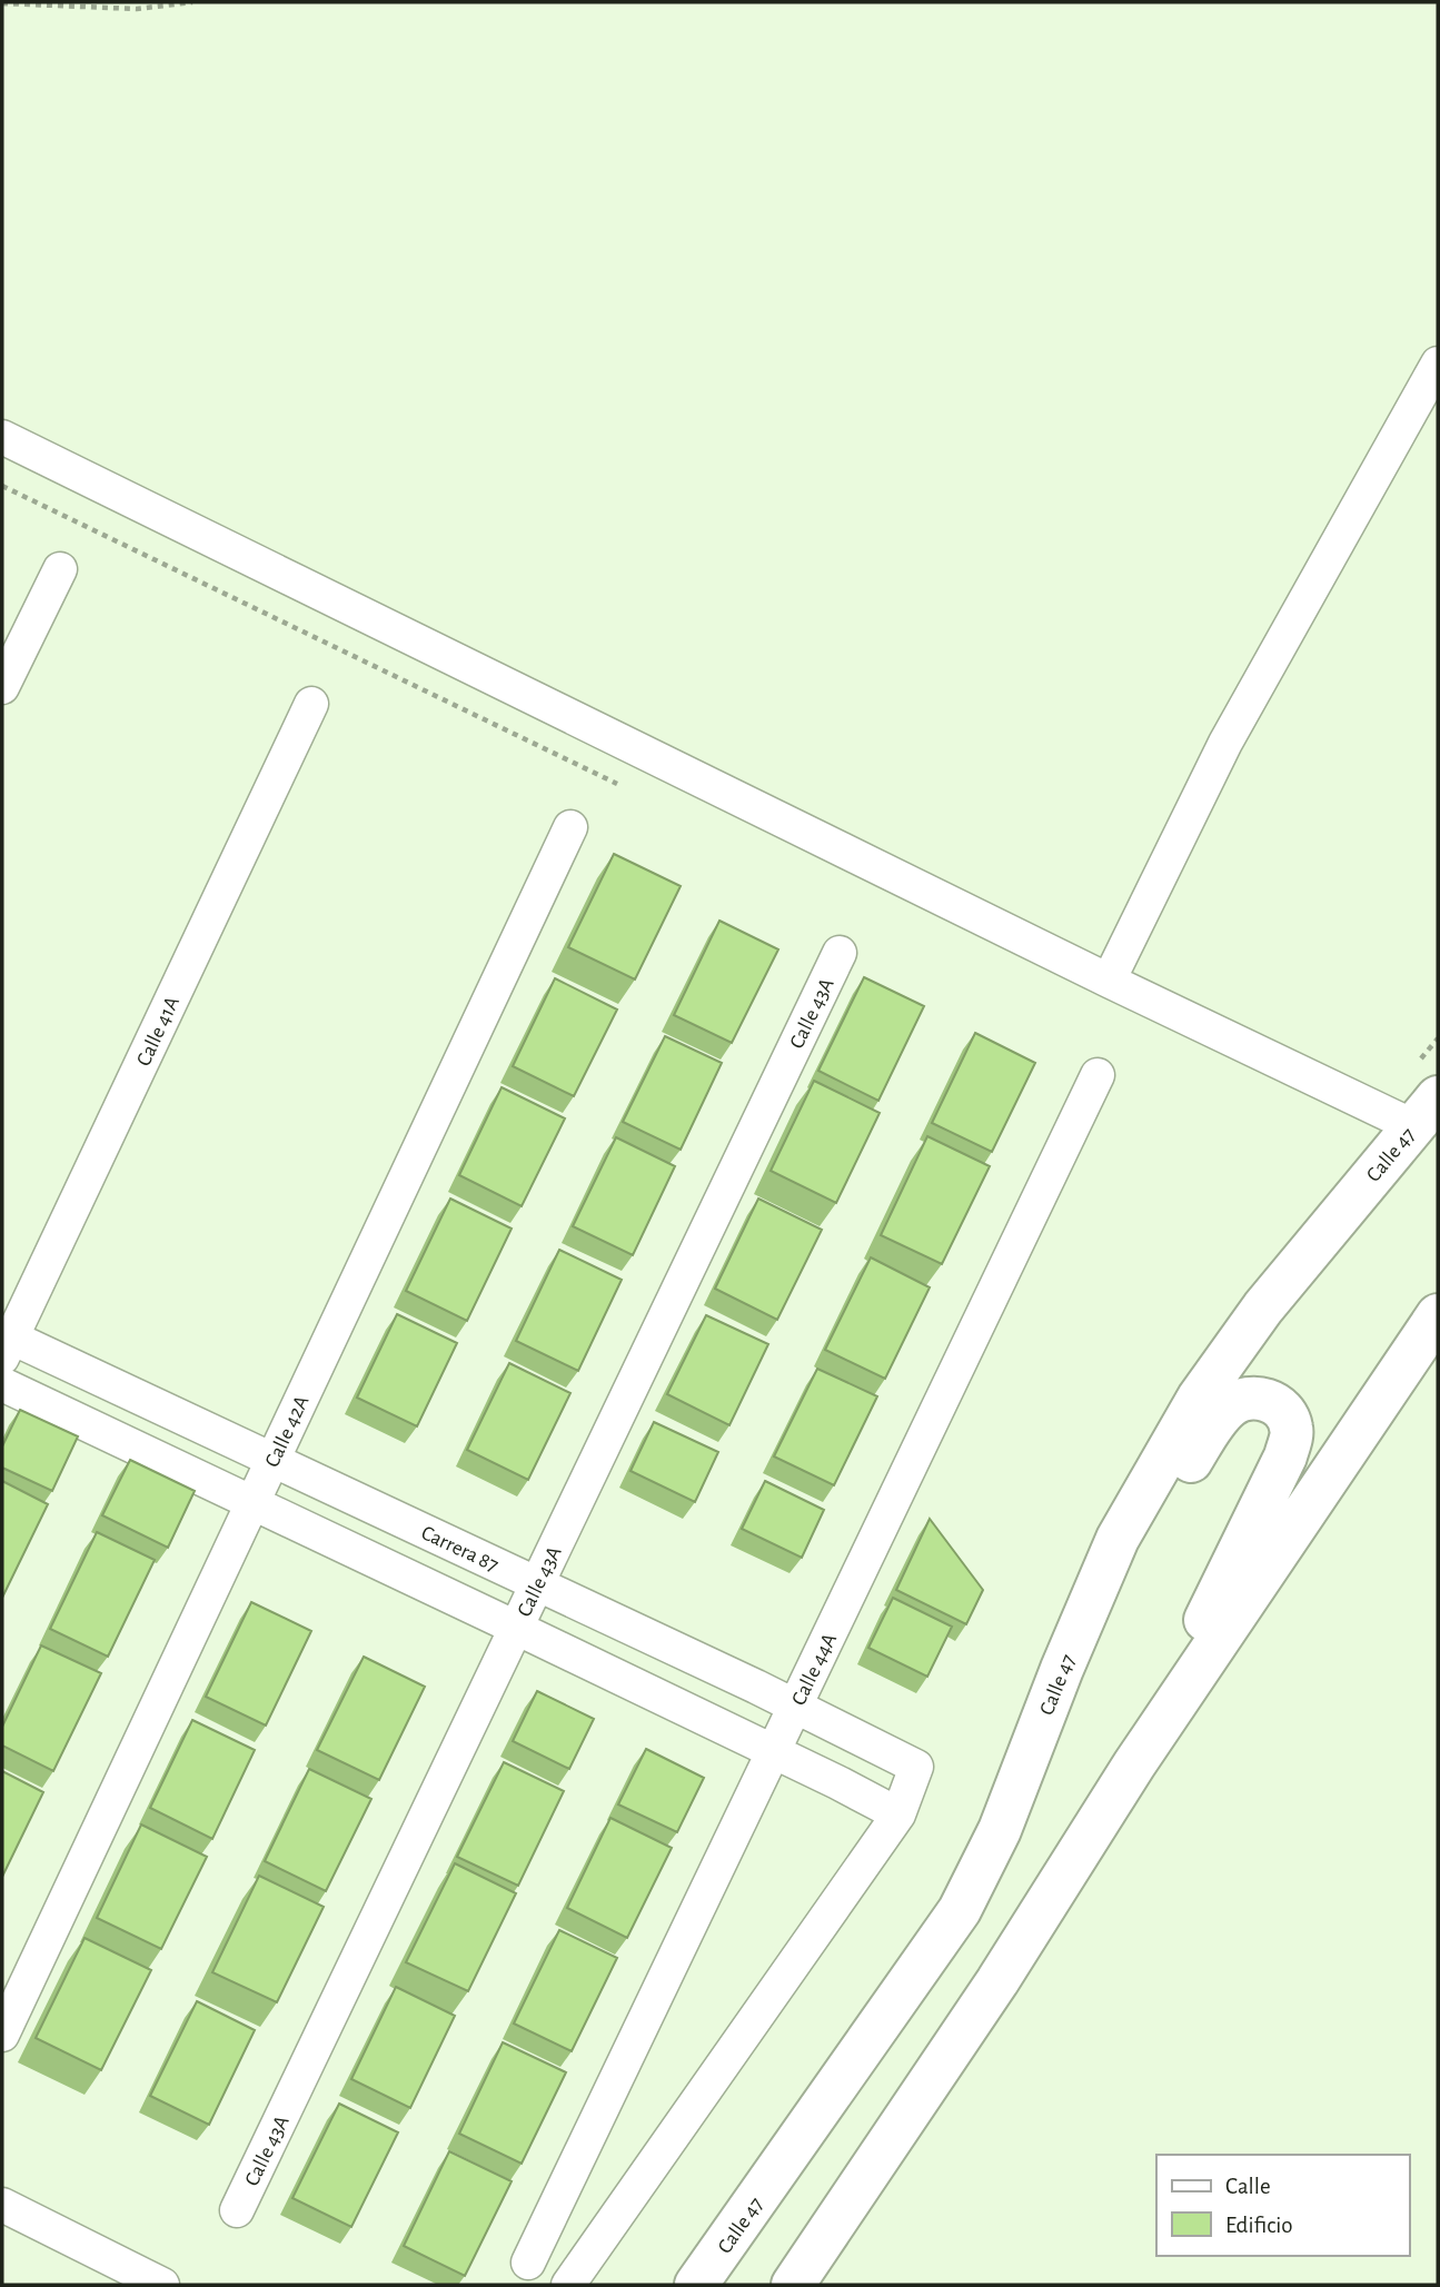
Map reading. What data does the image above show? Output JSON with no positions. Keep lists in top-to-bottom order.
{
  "streets": {
    "main road": ["Calle 47"],
    "street": [
      "Calle 43A",
      "Calle 41A",
      "Calle 42A",
      "Carrera 87",
      "Calle 44A"
    ]
  },
  "crossings": [
    ["Calle 43A", "Carrera 87"],
    ["Calle 41A", "Carrera 87"],
    ["Calle 42A", "Carrera 87"],
    ["Carrera 87", "Calle 44A"]
  ],
  "legend": ["Calle", "Edificio"]
}
